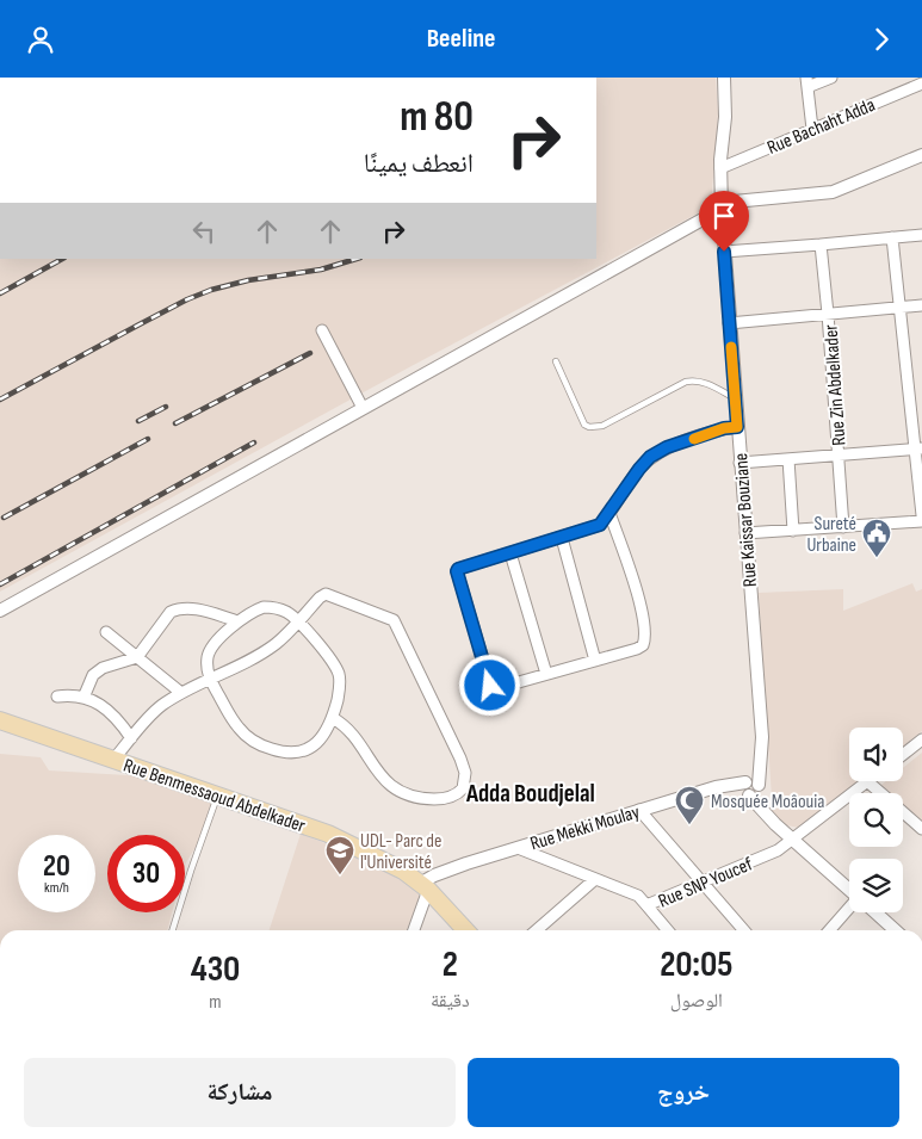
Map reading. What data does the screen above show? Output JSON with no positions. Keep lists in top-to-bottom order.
{
  "streets": {
    "main road": ["Rue Benmessaoud Abdelkader"],
    "street": [
      "Rue Bachaht Adda",
      "Rue Zin Abdelkader",
      "Rue Kaissar Bouziane",
      "Rue Mekki Moulay",
      "Rue SNP Youcef"
    ]
  },
  "crossings": [
    ["Rue Bachaht Adda", "Rue Kaissar Bouziane"],
    ["Rue Kaissar Bouziane", "Rue Mekki Moulay"],
    ["Rue Benmessaoud Abdelkader", "Rue Mekki Moulay"],
    ["Rue Mekki Moulay", "Rue SNP Youcef"]
  ],
  "districts": ["Adda Boudjelal"],
  "places": {
    "public building": ["Sureté Urbaine"],
    "mosque": ["Mosquée Moâouia"],
    "school or university": ["UDL- Parc de l'Université"]
  },
  "page": {
    "header": "Beeline",
    "turn": ["80 m", "انعطف يمينًا"],
    "speed": "20 km/h",
    "limit": "30",
    "eta": [
      "20:05",
      "الوصول",
      "2",
      "دقيقة",
      "430",
      "m"
    ],
    "buttons": ["خروج", "مشاركة"]
  }
}
